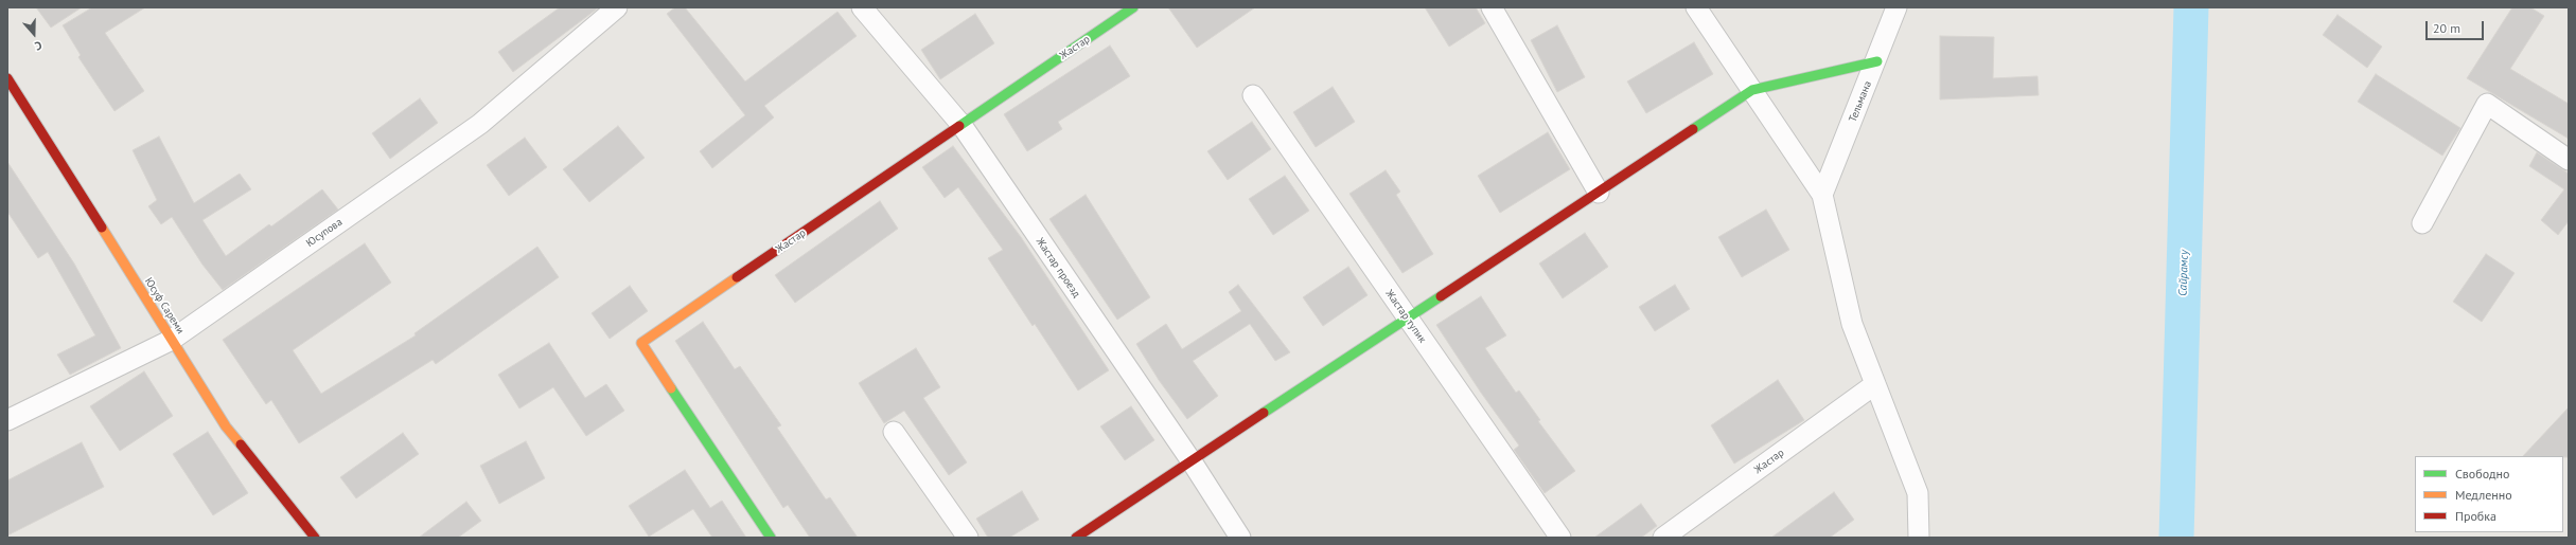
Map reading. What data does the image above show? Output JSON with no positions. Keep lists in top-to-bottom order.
{
  "streets": {
    "street": [
      "Жастар",
      "Тельмана",
      "Юсупова",
      "Жастар проезд",
      "Юсуф Сареми",
      "Жастар тупик"
    ]
  },
  "crossings": [
    ["Жастар", "Жастар проезд"],
    ["Юсупова", "Юсуф Сареми"]
  ],
  "water": ["Сайрамсу"],
  "legend": ["Свободно", "Медленно", "Пробка"],
  "scale_bar": "20 m",
  "north": "bottom"
}
